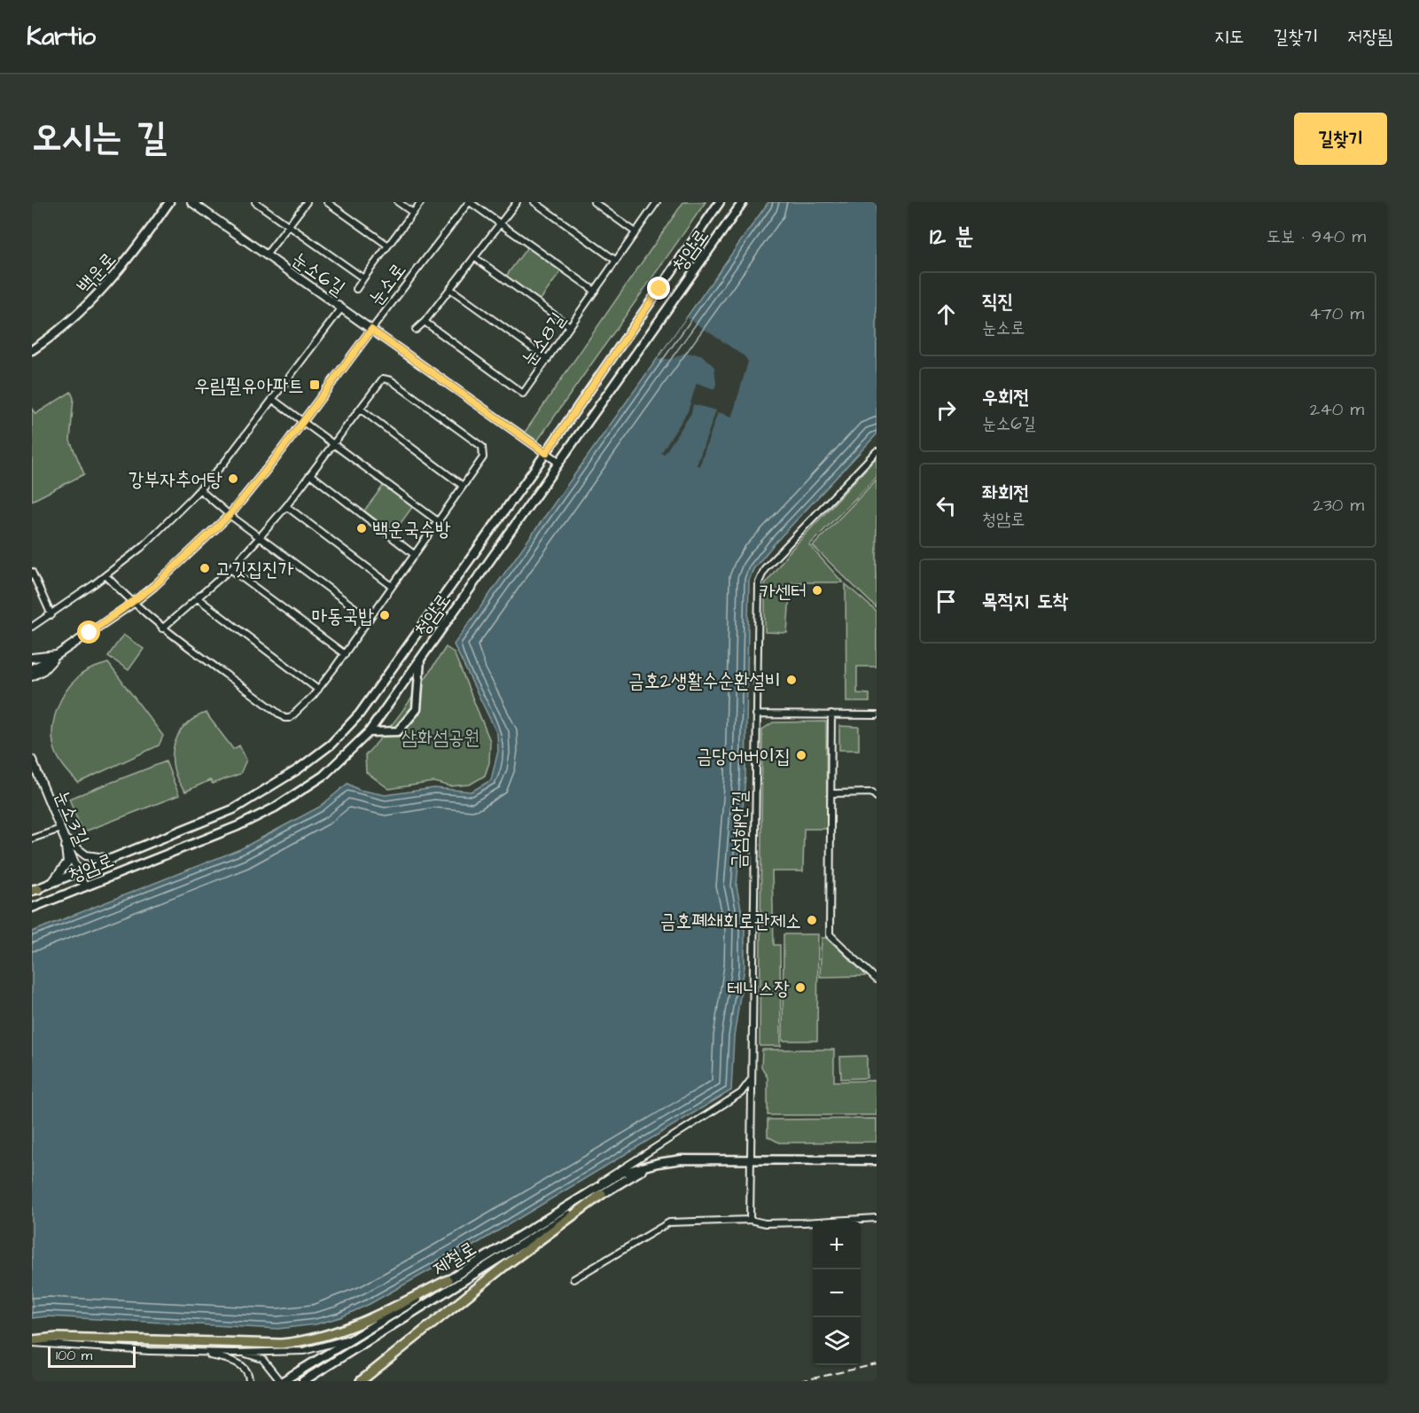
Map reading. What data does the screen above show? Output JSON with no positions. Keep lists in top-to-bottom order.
{
  "streets": {
    "main road": ["청암로", "백운로", "제철로"],
    "street": [
      "눈소6길",
      "눈소로",
      "눈소8길",
      "눈소3길",
      "금섬해안길"
    ]
  },
  "crossings": [
    ["청암로", "눈소6길"],
    ["청암로", "눈소3길"],
    ["눈소6길", "눈소로"],
    ["금섬해안길", "제철로"]
  ],
  "parks": ["삼화섬공원"],
  "places": {
    "transit": ["우림필유아파트"],
    "other": [
      "강부자추어탕",
      "백운국수방",
      "고깃집진가",
      "카센터",
      "마동국밥",
      "금호2생활수순환설비",
      "금당어버이집",
      "금호폐쇄회로관제소",
      "테니스장"
    ]
  },
  "scale_bar": "100 m",
  "page": {
    "header": "Kartio",
    "nav": ["지도", "길찾기", "저장됨"],
    "title": "오시는 길",
    "buttons": "길찾기",
    "heading": ["12 분", "도보 · 940 m"],
    "list": [
      ["직진", "눈소로", "470 m"],
      ["우회전", "눈소6길", "240 m"],
      ["좌회전", "청암로", "230 m"],
      "목적지 도착"
    ],
    "map_buttons": ["+", "−"],
    "scale": "100 m"
  }
}
